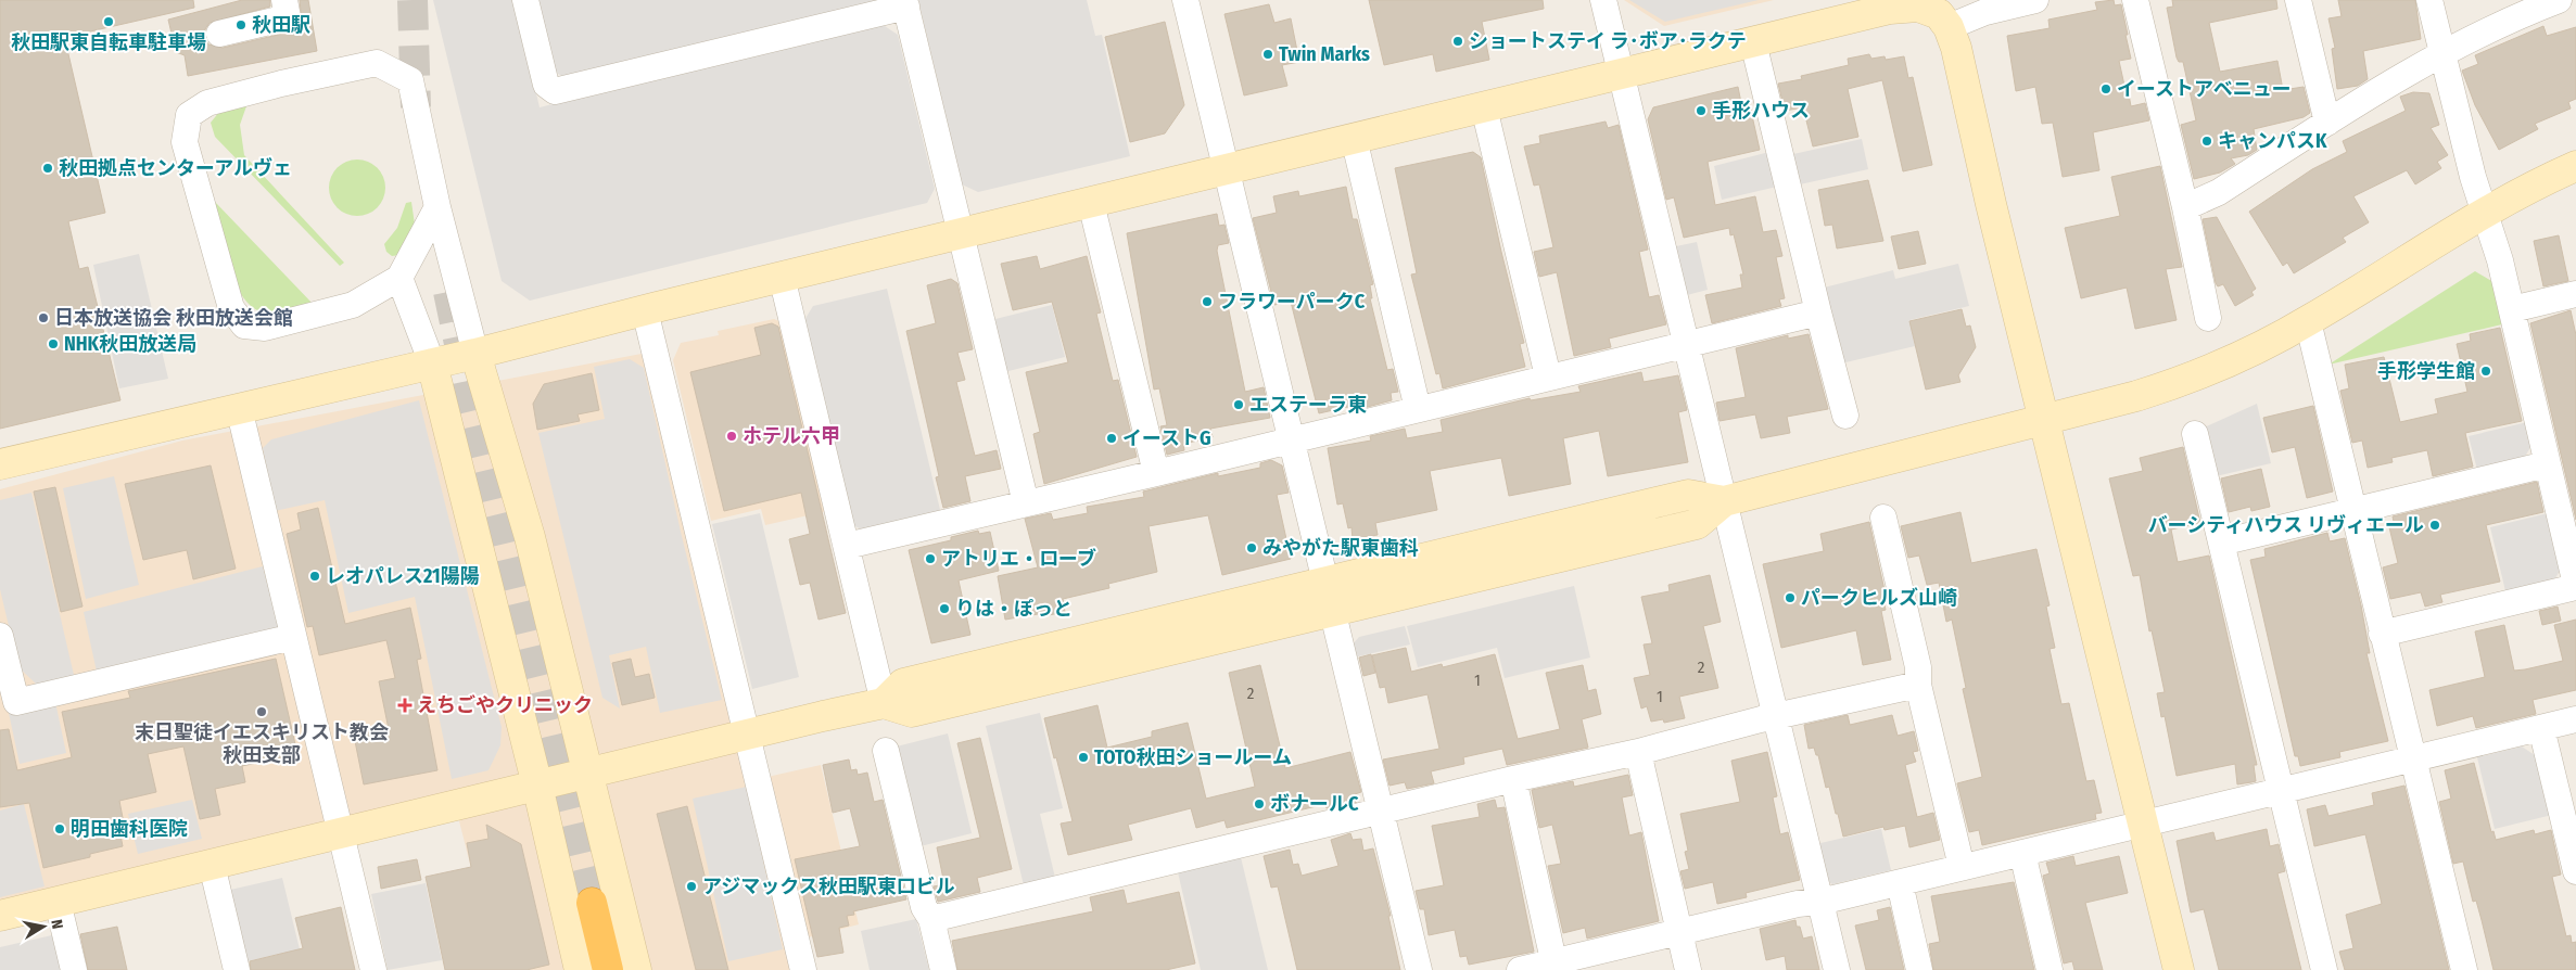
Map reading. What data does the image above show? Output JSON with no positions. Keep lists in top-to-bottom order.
{
  "places": {
    "other": [
      "秋田駅東自転車駐車場",
      "秋田駅",
      "ショートステイ ラ･ボア･ラクテ",
      "Twin Marks",
      "イーストアベニュー",
      "手形ハウス",
      "キャンパスK",
      "秋田拠点センターアルヴェ",
      "フラワーパークC",
      "日本放送協会 秋田放送会館",
      "NHK秋田放送局",
      "手形学生館",
      "エステーラ東",
      "ホテル六甲",
      "イーストG",
      "バーシティハウス リヴィエール",
      "みやがた駅東歯科",
      "アトリエ・ローブ",
      "レオパレス21陽陽",
      "パークヒルズ山崎",
      "りは・ぽっと",
      "末日聖徒イエスキリスト教会 秋田支部",
      "TOTO秋田ショールーム",
      "ボナールC",
      "明田歯科医院",
      "アジマックス秋田駅東口ビル"
    ],
    "health": ["えちごやクリニック"]
  },
  "house_numbers": [
    "2",
    "1",
    "2",
    "1"
  ],
  "north": "right"
}
